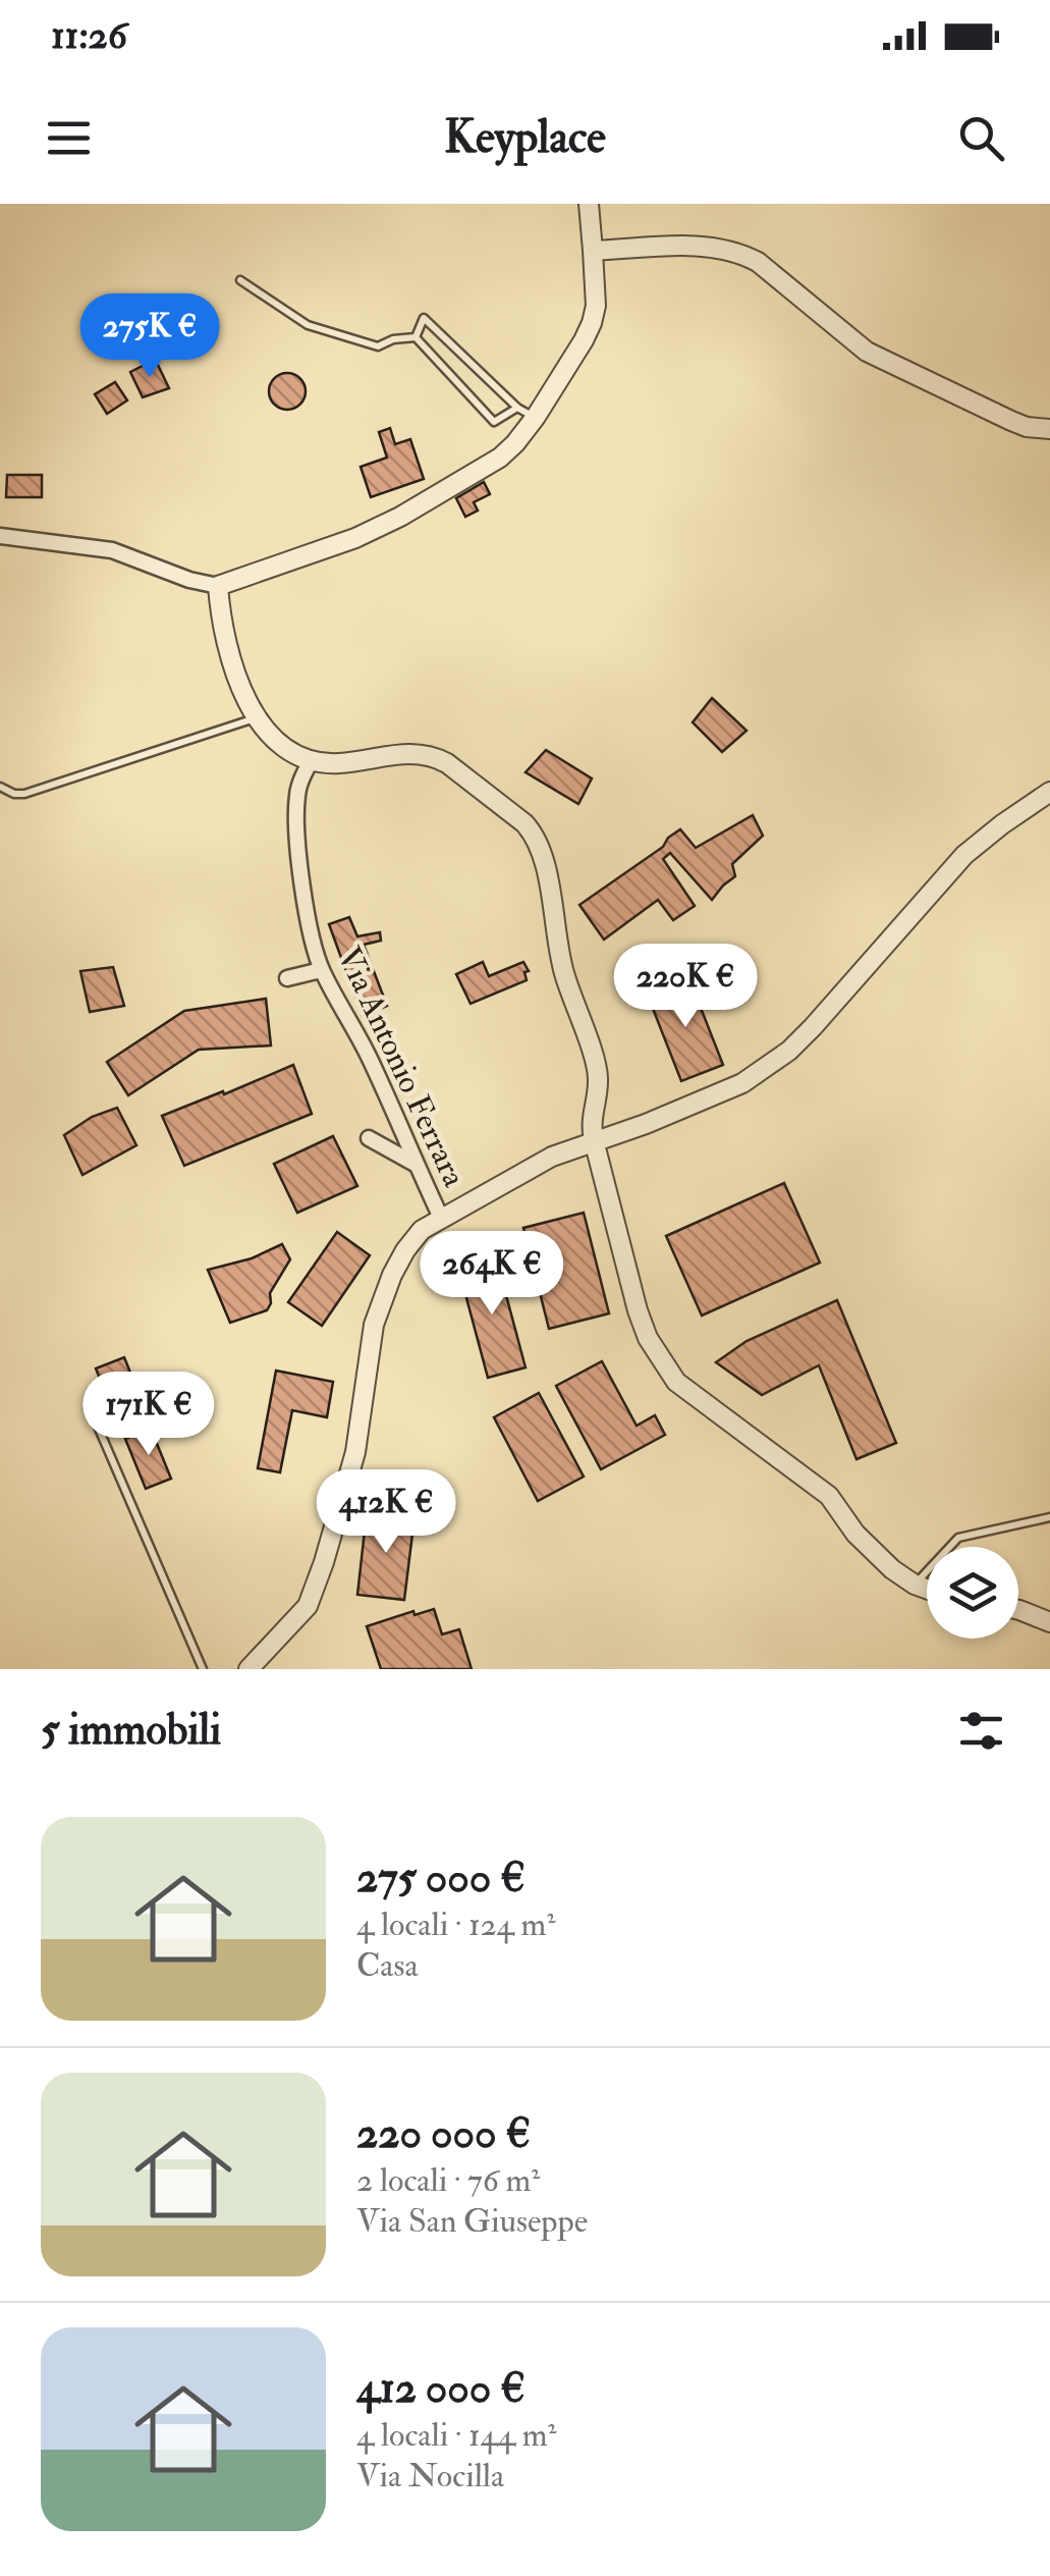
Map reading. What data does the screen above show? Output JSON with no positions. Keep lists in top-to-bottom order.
{
  "streets": {
    "street": ["Via Antonio Ferrara"]
  },
  "page": {
    "status": "11:26",
    "header": "Keyplace",
    "price": [
      "275K €",
      "220K €",
      "264K €",
      "171K €",
      "412K €"
    ],
    "heading": "5 immobili",
    "list": [
      {
        "name": "275 000 €",
        "note": "4 locali · 124 m² · Casa"
      },
      {
        "name": "220 000 €",
        "note": "2 locali · 76 m² · Via San Giuseppe"
      },
      {
        "name": "412 000 €",
        "note": "4 locali · 144 m² · Via Nocilla"
      }
    ]
  }
}
